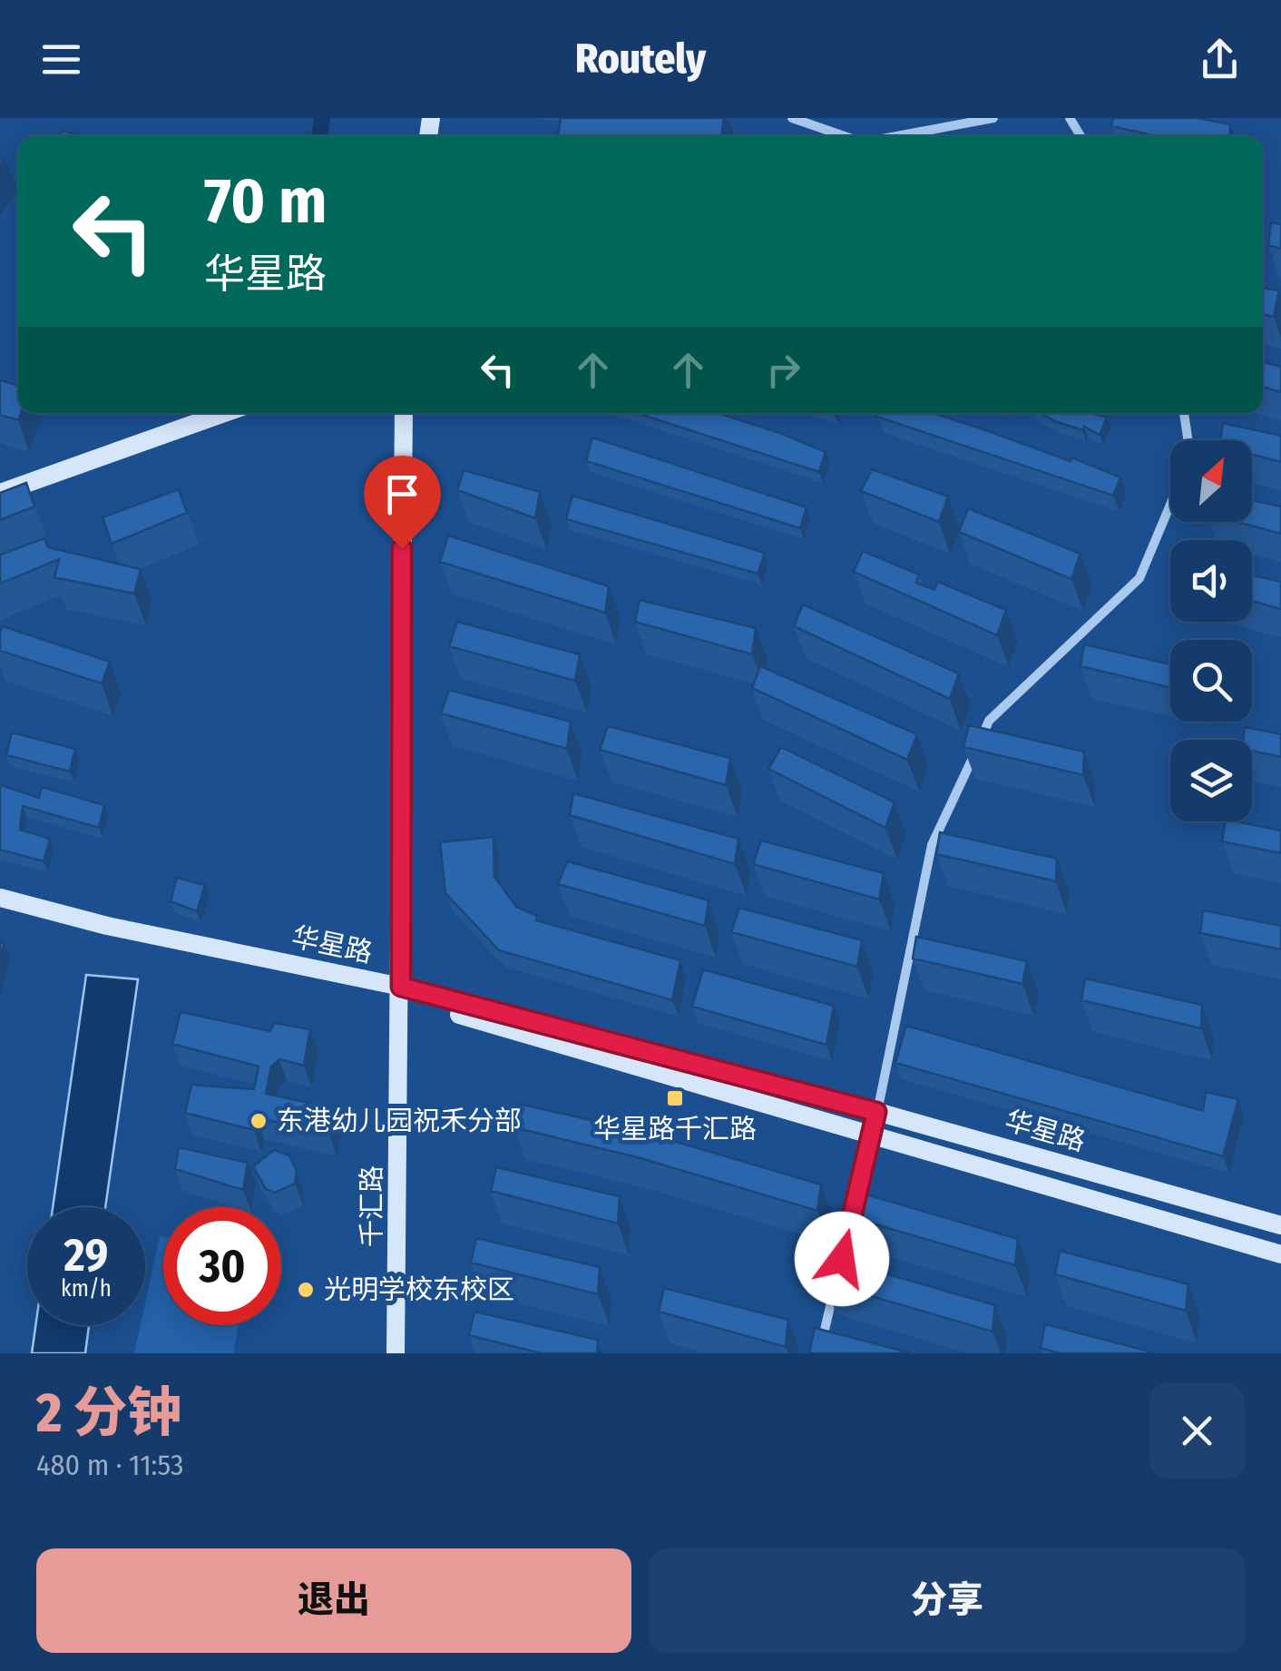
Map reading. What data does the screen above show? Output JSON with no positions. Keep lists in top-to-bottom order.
{
  "streets": {
    "street": ["华星路", "千汇路"]
  },
  "crossings": [
    ["华星路", "千汇路"]
  ],
  "places": {
    "transit": ["华星路千汇路"],
    "other": ["东港幼儿园祝禾分部", "光明学校东校区"]
  },
  "north": "top right",
  "page": {
    "header": "Routely",
    "turn": ["70 m", "华星路"],
    "speed": "29 km/h",
    "limit": "30",
    "heading": ["2 分钟", "480 m · 11:53"],
    "buttons": ["退出", "分享"]
  }
}
